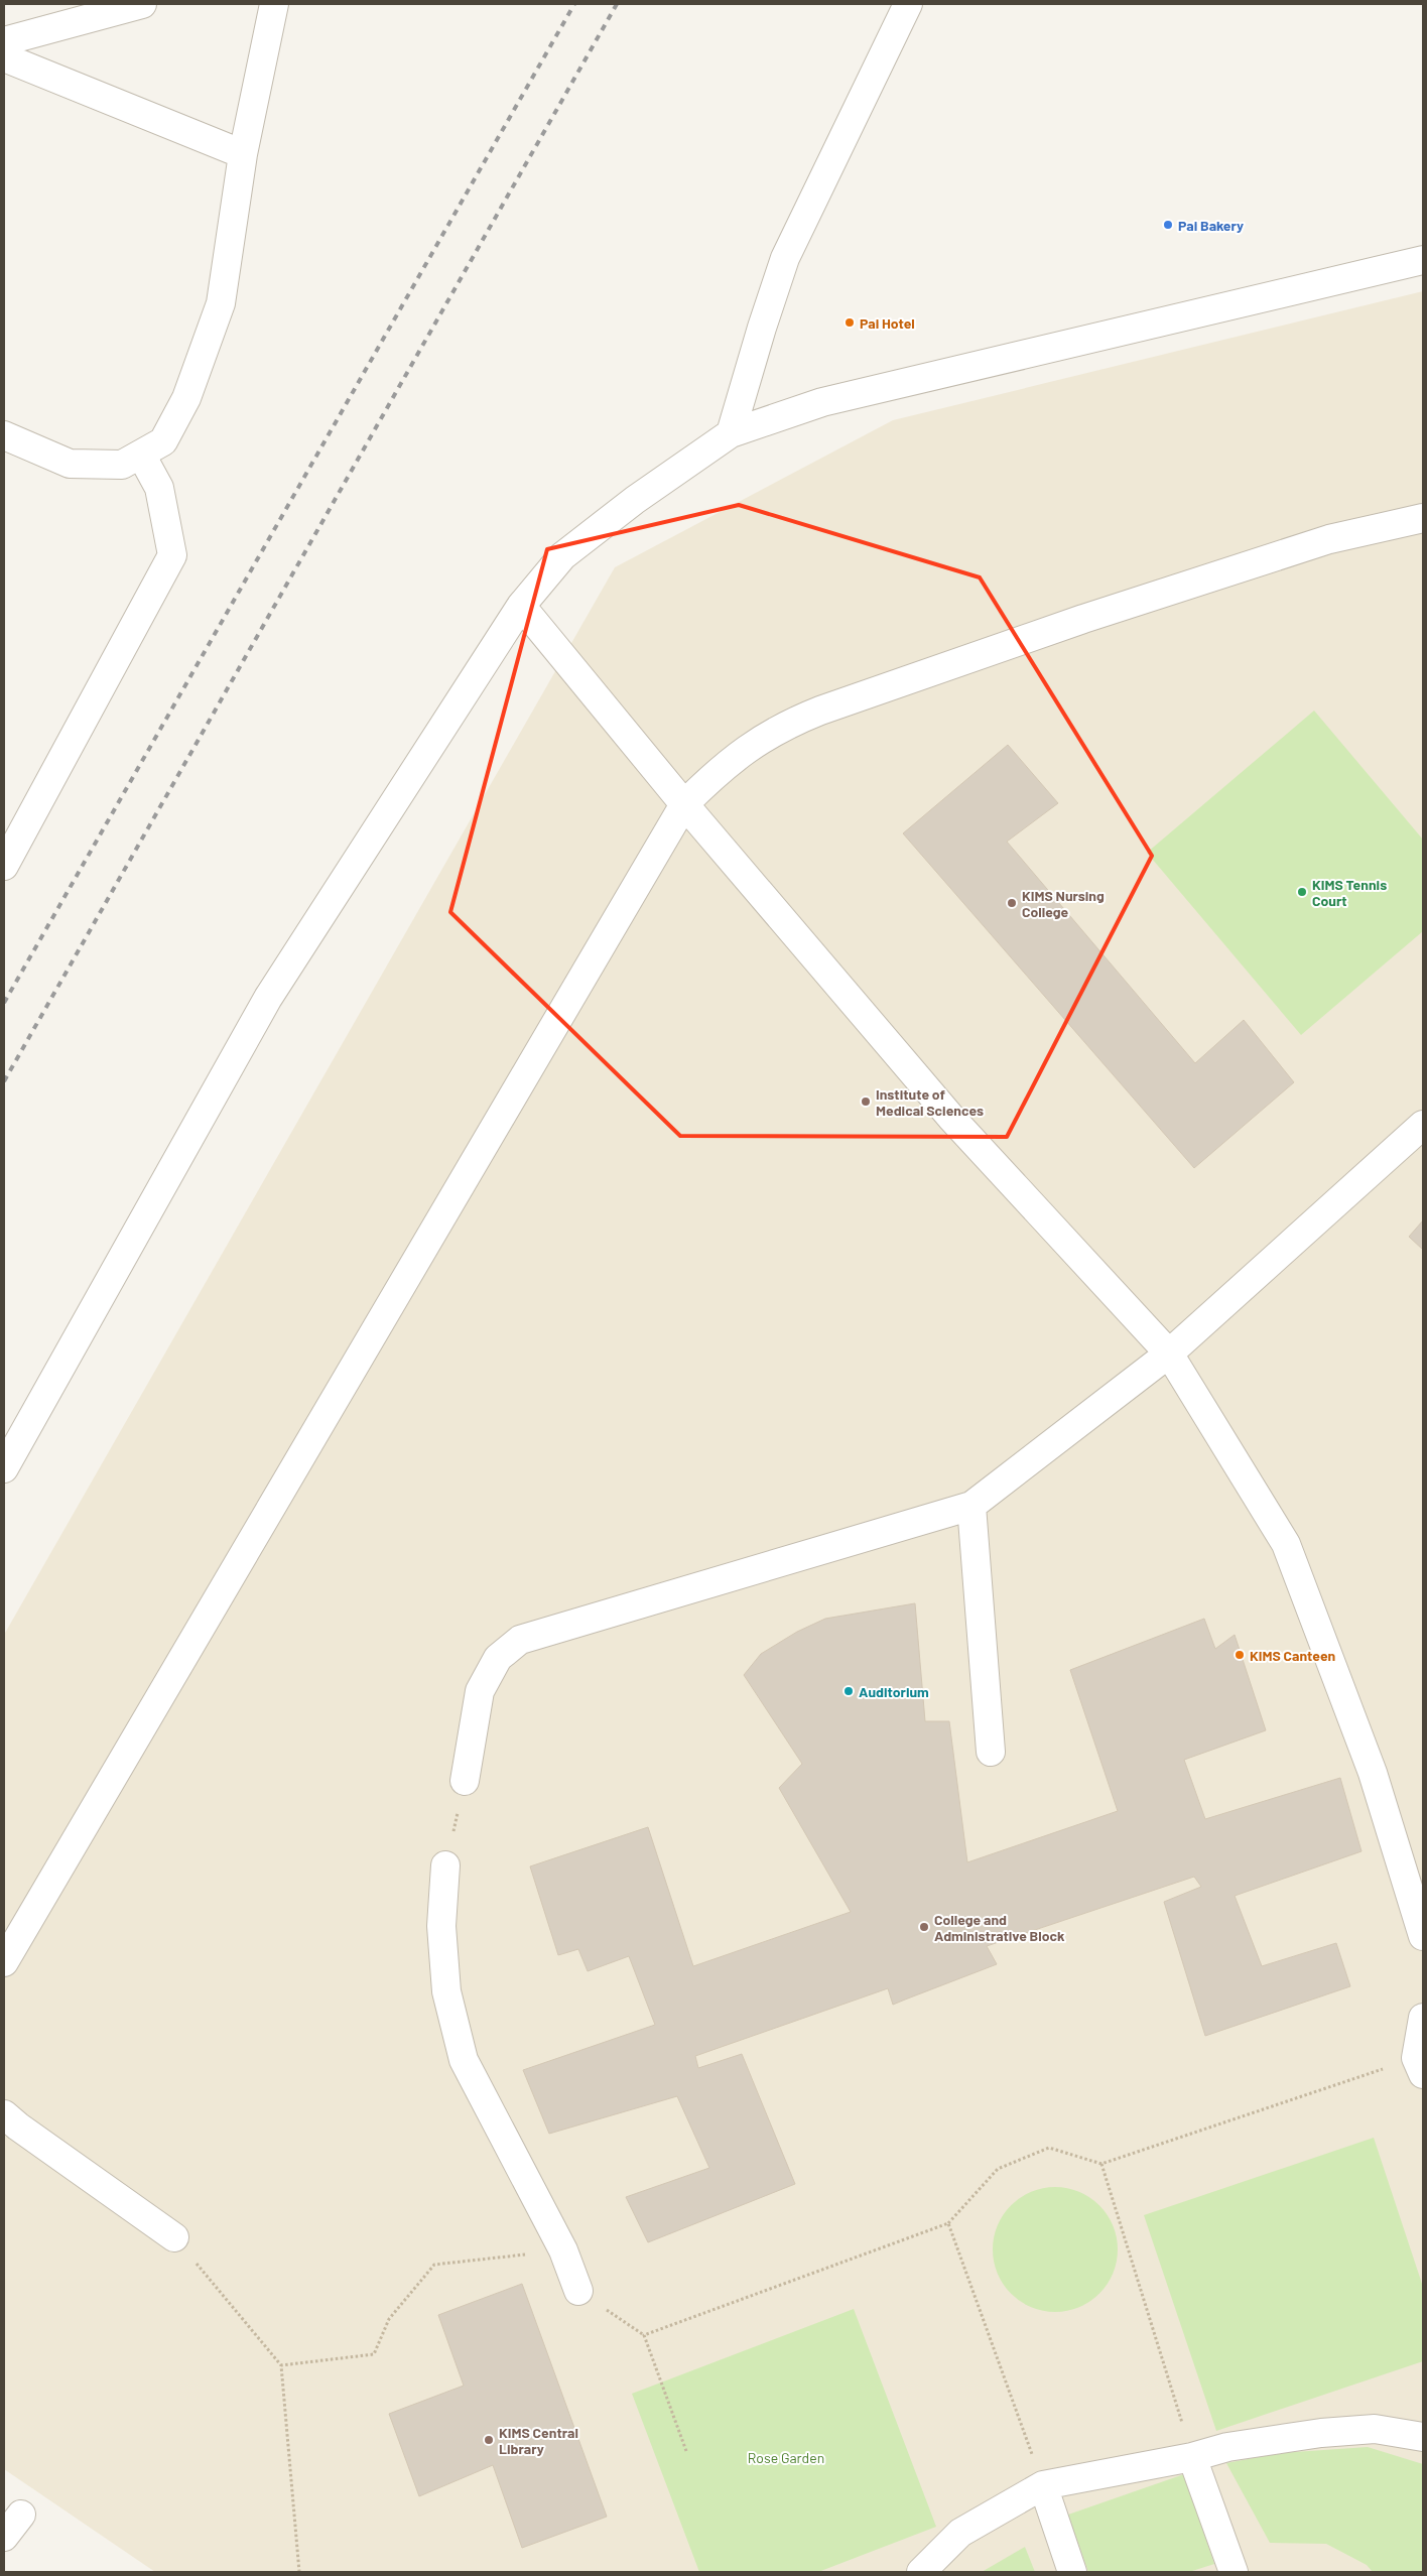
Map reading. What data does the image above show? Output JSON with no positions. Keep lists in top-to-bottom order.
{
  "parks": ["Rose Garden"],
  "places": [
    "Pai Bakery",
    "Pai Hotel",
    "KIMS Tennis Court",
    "KIMS Nursing College",
    "Institute of Medical Sciences",
    "KIMS Canteen",
    "Auditorium",
    "College and Administrative Block",
    "KIMS Central Library"
  ]
}
